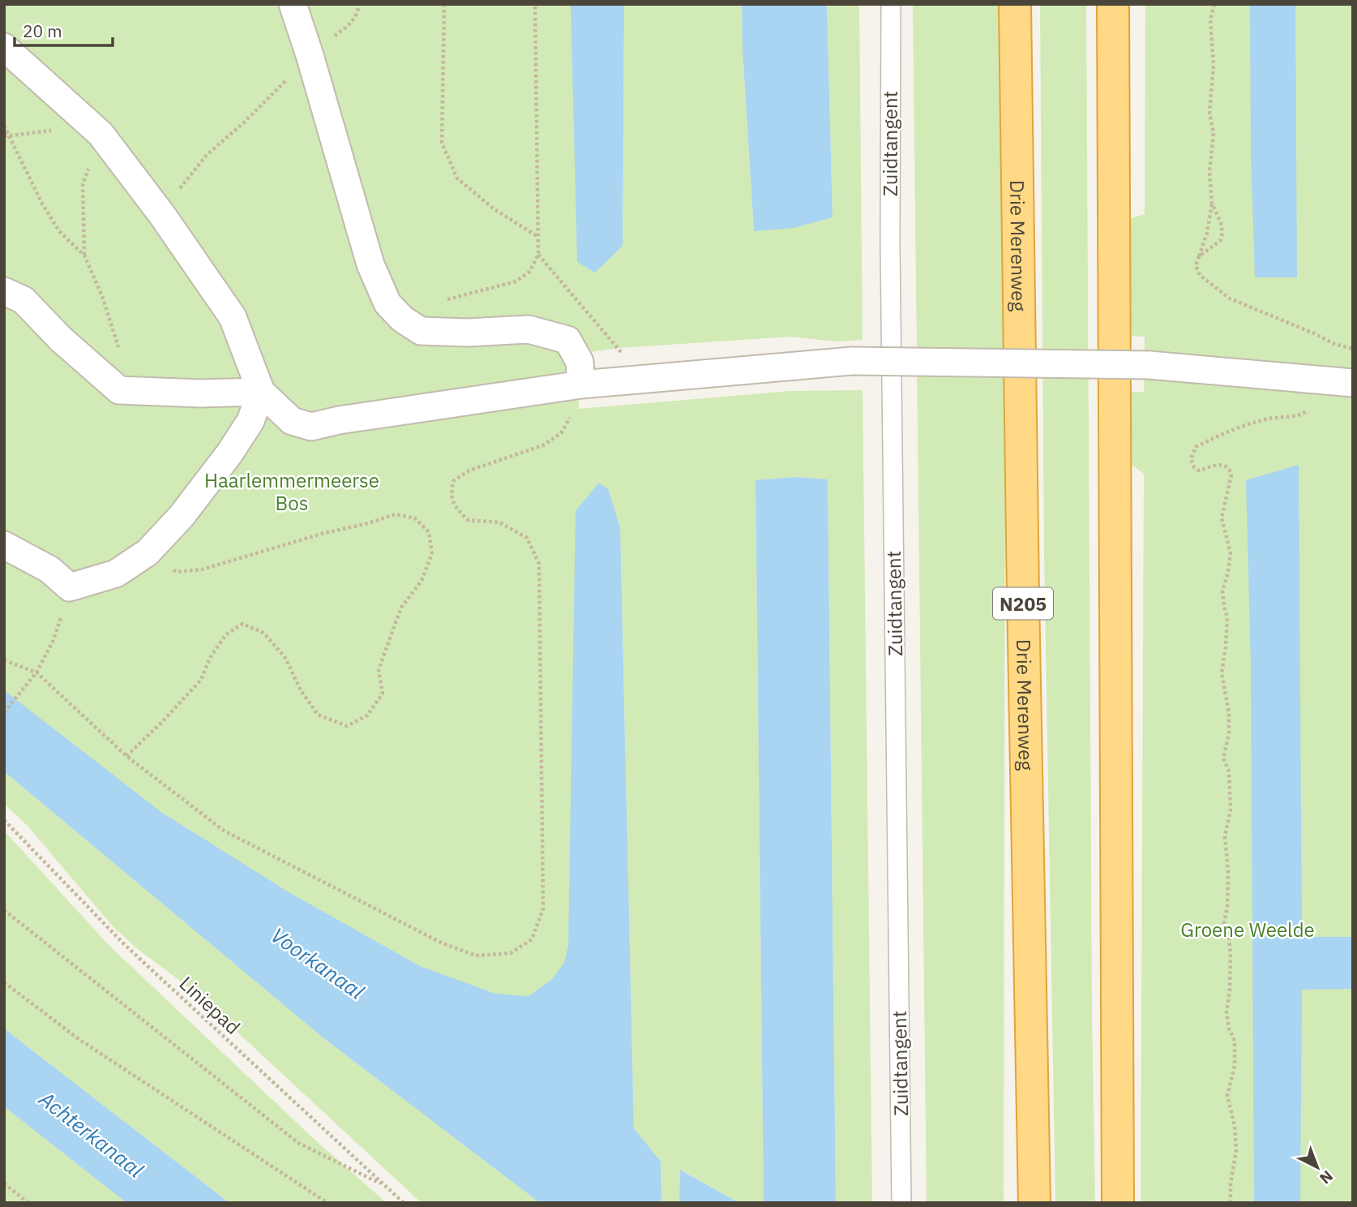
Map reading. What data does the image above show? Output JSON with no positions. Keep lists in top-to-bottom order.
{
  "streets": {
    "highway": ["Drie Merenweg", "N205"],
    "lane": ["Zuidtangent"],
    "path": ["Liniepad"]
  },
  "water": ["Voorkanaal", "Achterkanaal"],
  "parks": ["Haarlemmermeerse Bos", "Groene Weelde"],
  "scale_bar": "20 m",
  "north": "bottom right"
}
